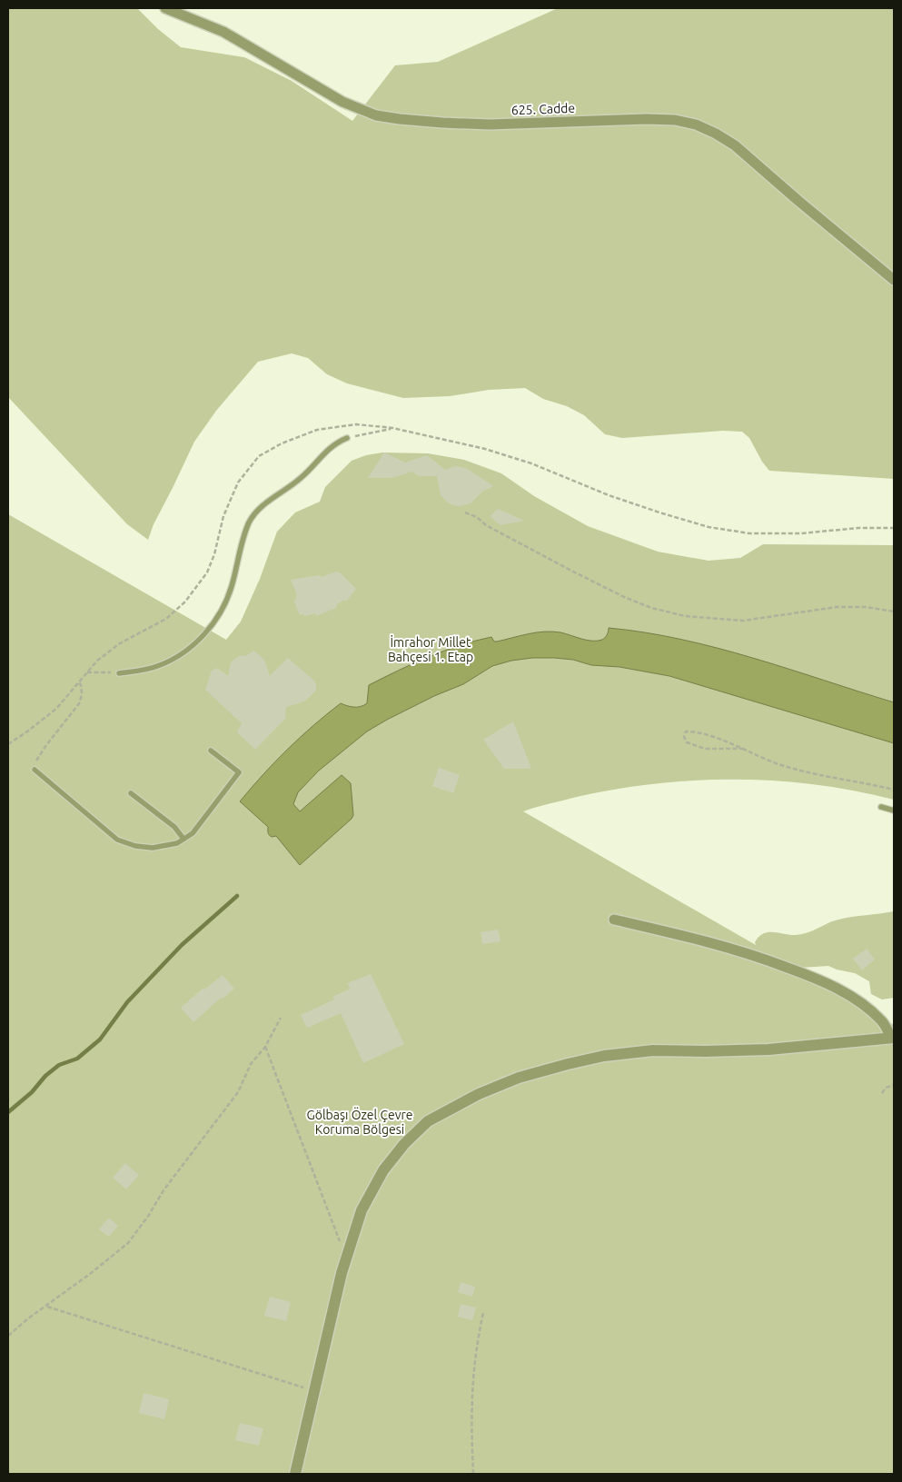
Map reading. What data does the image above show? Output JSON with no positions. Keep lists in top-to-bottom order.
{
  "streets": {
    "street": ["625. Cadde"]
  },
  "parks": ["İmrahor Millet Bahçesi 1. Etap", "Gölbaşı Özel Çevre Koruma Bölgesi"]
}
